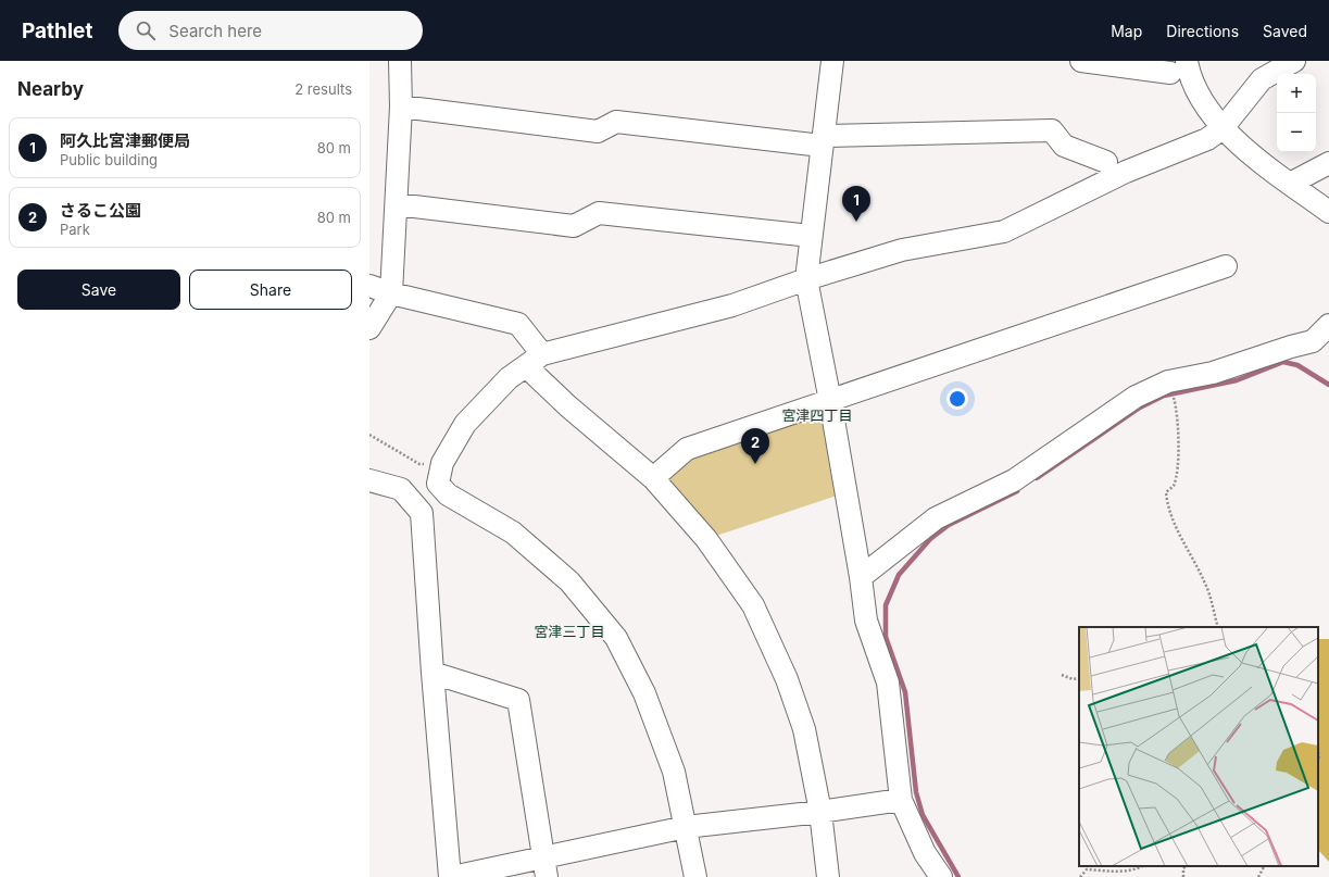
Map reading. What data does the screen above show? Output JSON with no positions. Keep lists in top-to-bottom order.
{
  "districts": ["宮津四丁目", "宮津三丁目"],
  "page": {
    "header": "Pathlet",
    "search": "Search here",
    "nav": ["Map", "Directions", "Saved"],
    "heading": ["Nearby", "2 results"],
    "map_buttons": ["+", "−"],
    "list": [
      {
        "mark": "1",
        "name": "阿久比宮津郵便局",
        "note": "Public building",
        "value": "80 m"
      },
      {
        "mark": "2",
        "name": "さるこ公園",
        "note": "Park",
        "value": "80 m"
      }
    ],
    "pins": ["1", "2"],
    "buttons": ["Save", "Share"]
  }
}
